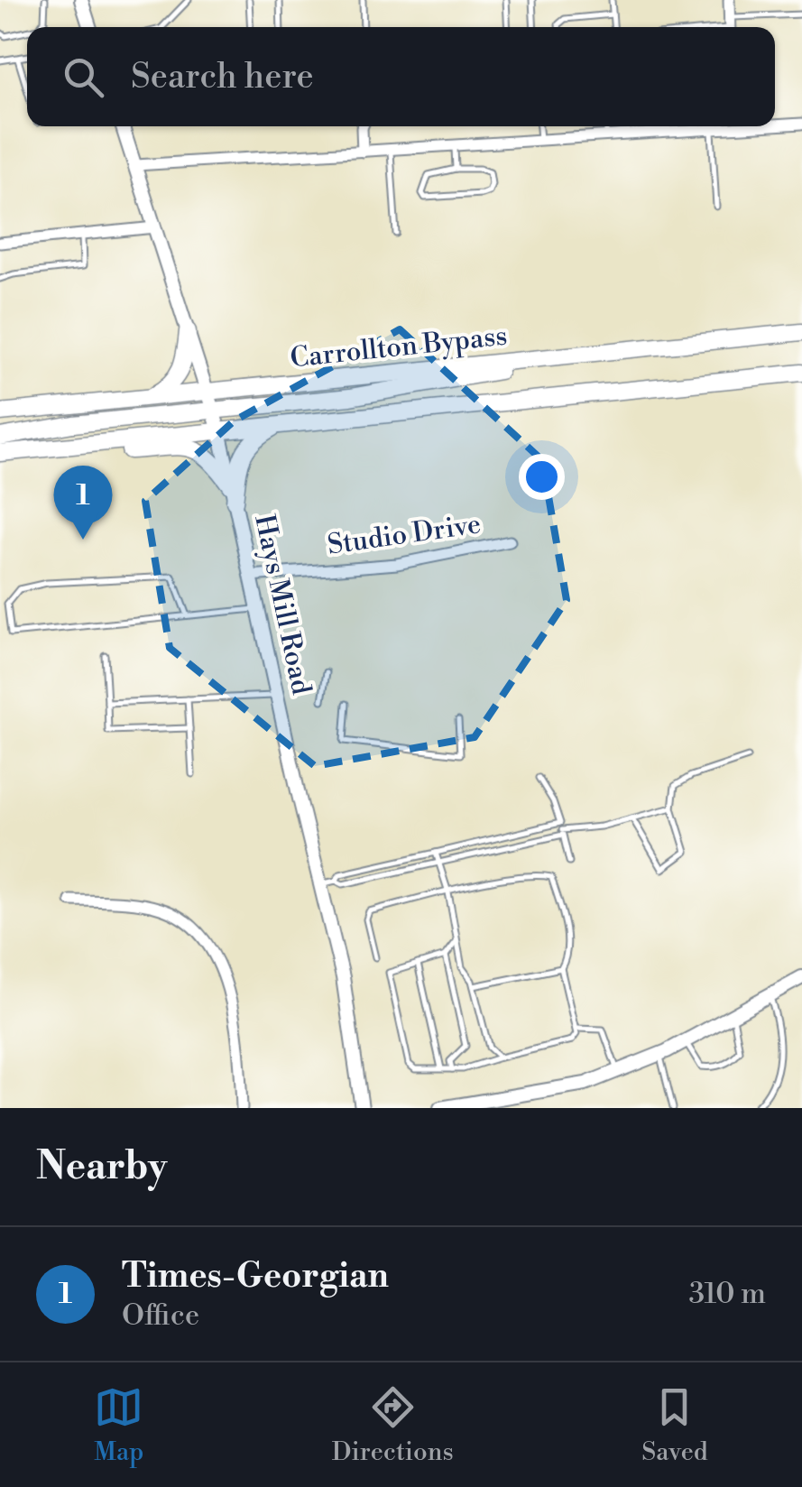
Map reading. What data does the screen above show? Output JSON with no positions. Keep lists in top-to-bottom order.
{
  "streets": {
    "main road": ["Carrollton Bypass"],
    "street": ["Studio Drive", "Hays Mill Road"]
  },
  "crossings": [
    ["Carrollton Bypass", "Hays Mill Road"],
    ["Studio Drive", "Hays Mill Road"]
  ],
  "page": {
    "search": "Search here",
    "pins": "1",
    "heading": "Nearby",
    "list": [
      {
        "mark": "1",
        "name": "Times-Georgian",
        "note": "Office",
        "value": "310 m"
      }
    ],
    "nav": ["Map", "Directions", "Saved"]
  }
}
